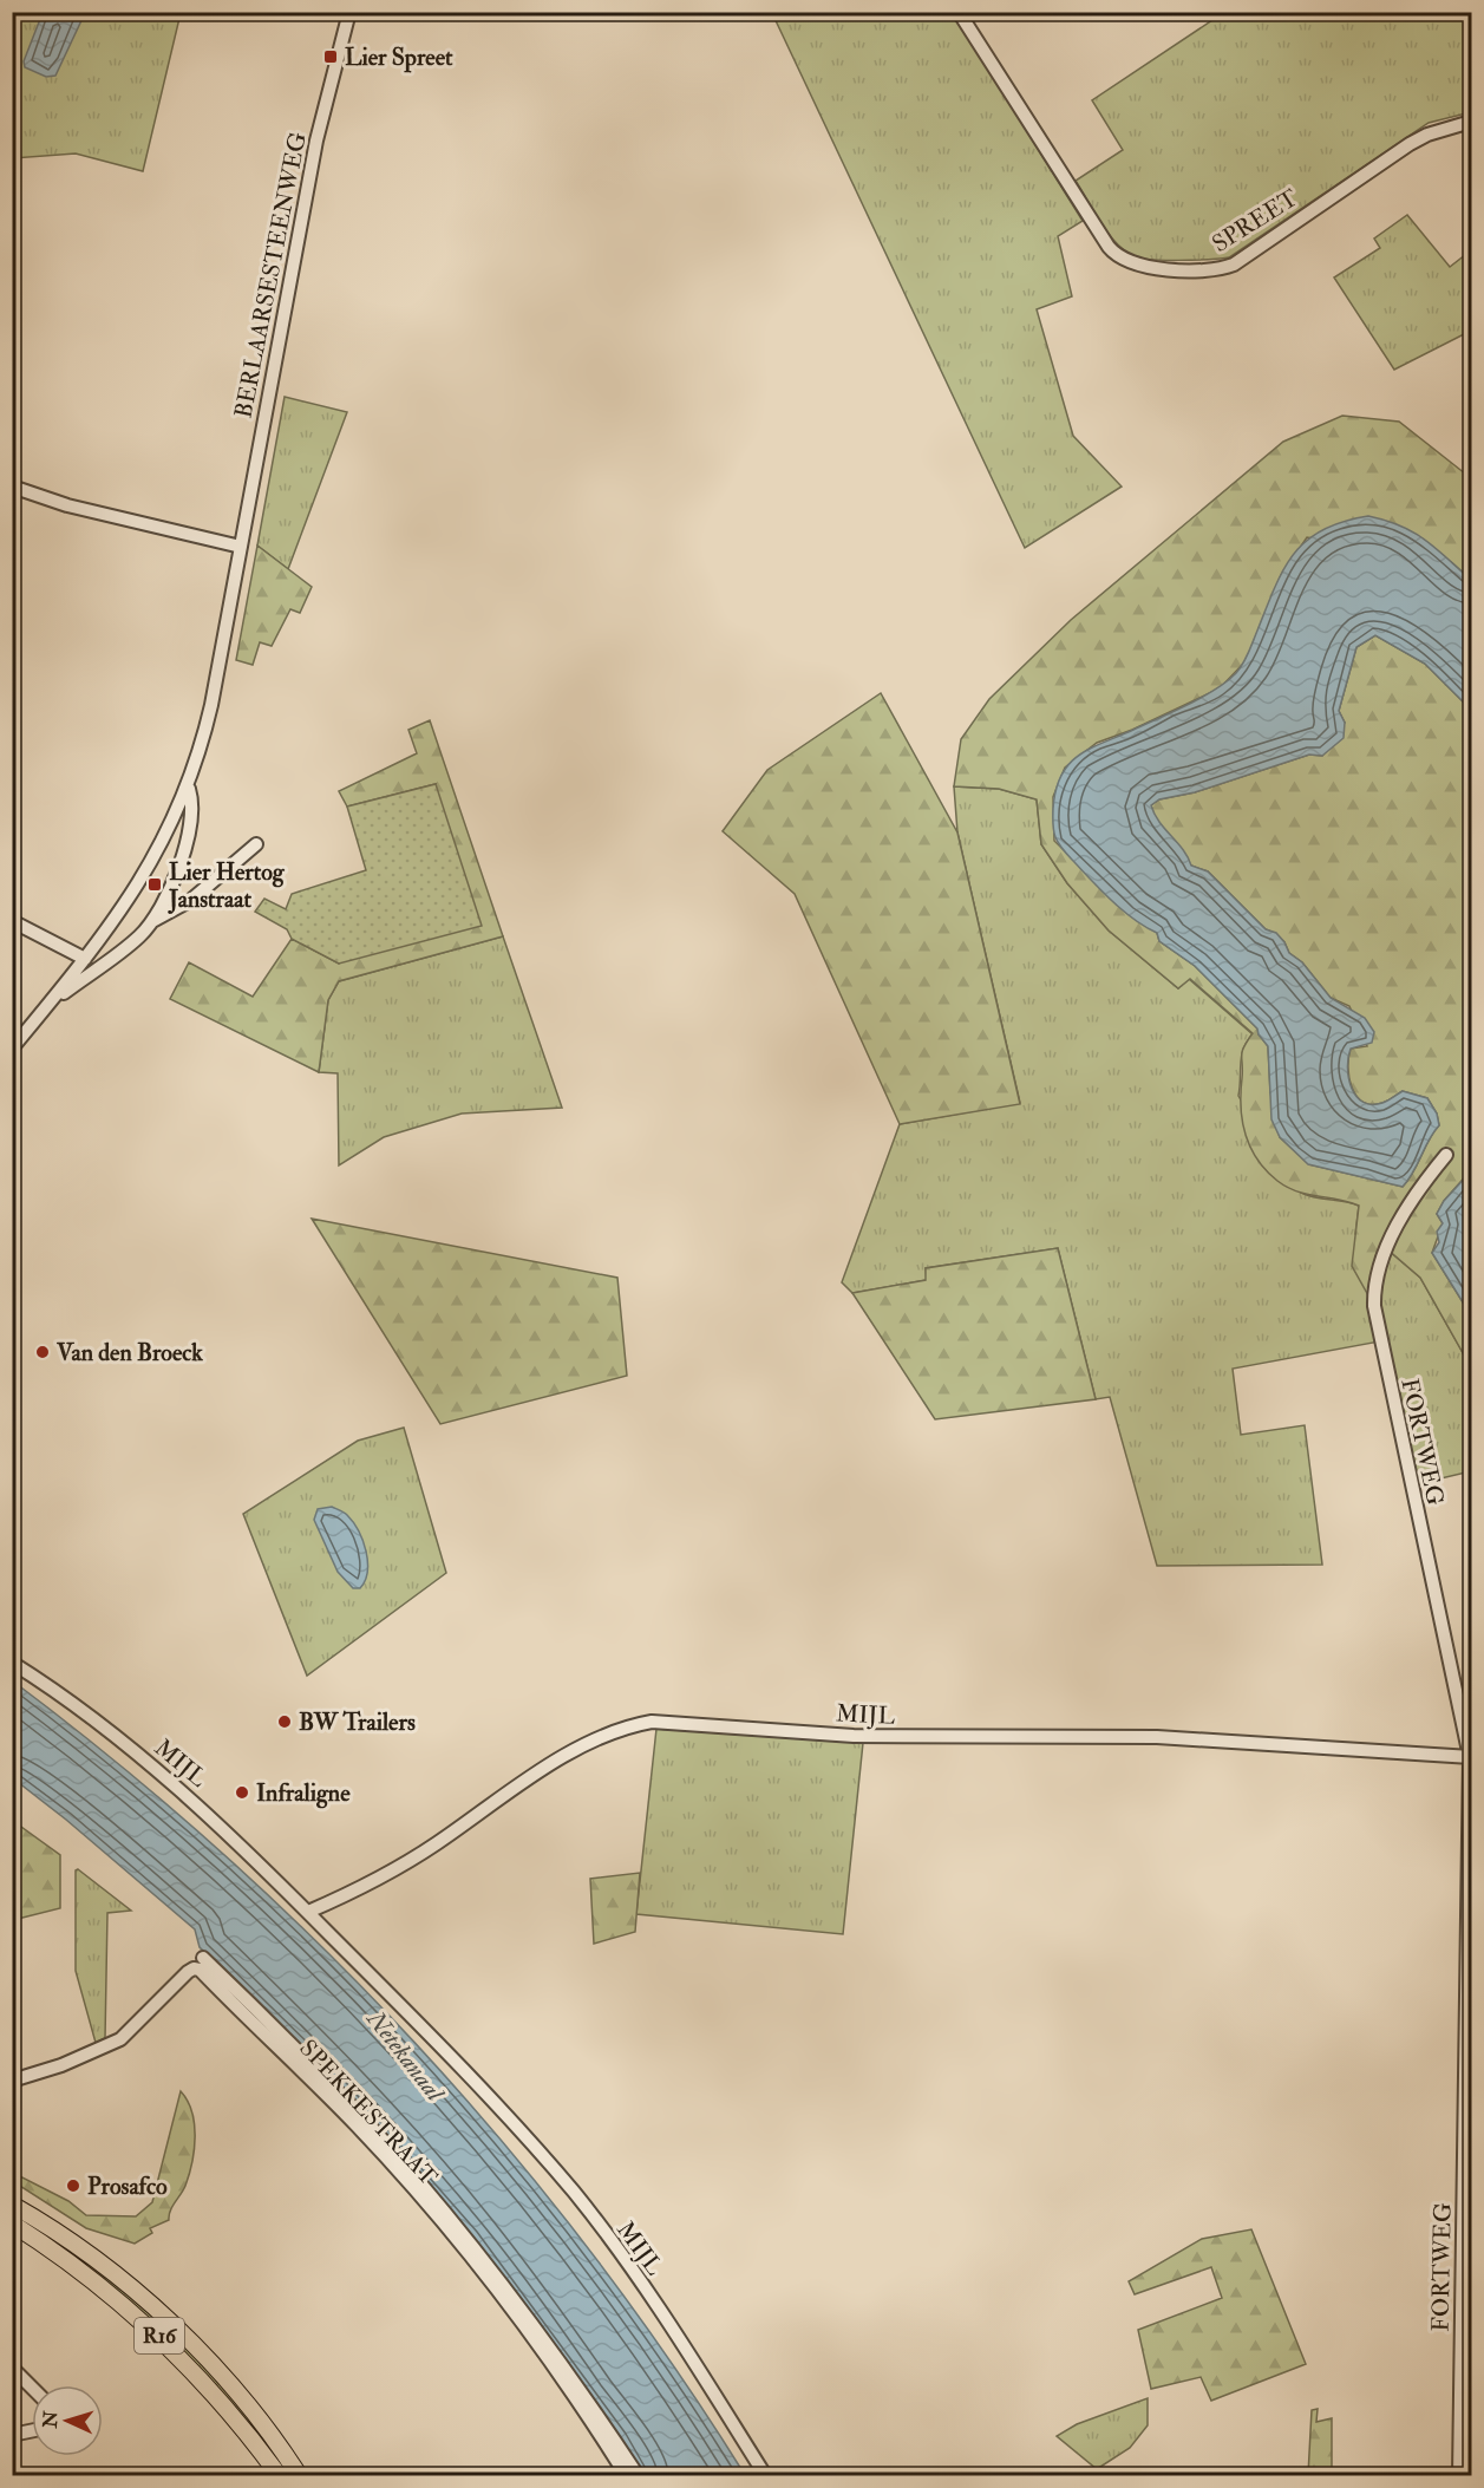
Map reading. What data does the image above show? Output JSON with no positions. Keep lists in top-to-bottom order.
{
  "streets": {
    "main road": ["R16"],
    "street": [
      "SPREET",
      "BERLAARSESTEENWEG",
      "FORTWEG",
      "MIJL",
      "SPEKKESTRAAT"
    ]
  },
  "crossings": [
    ["FORTWEG", "MIJL"]
  ],
  "water": ["Netekanaal"],
  "places": {
    "transit": ["Lier Spreet", "Lier Hertog Janstraat"],
    "other": [
      "Van den Broeck",
      "BW Trailers",
      "Infraligne",
      "Prosafco"
    ]
  },
  "north": "left"
}
